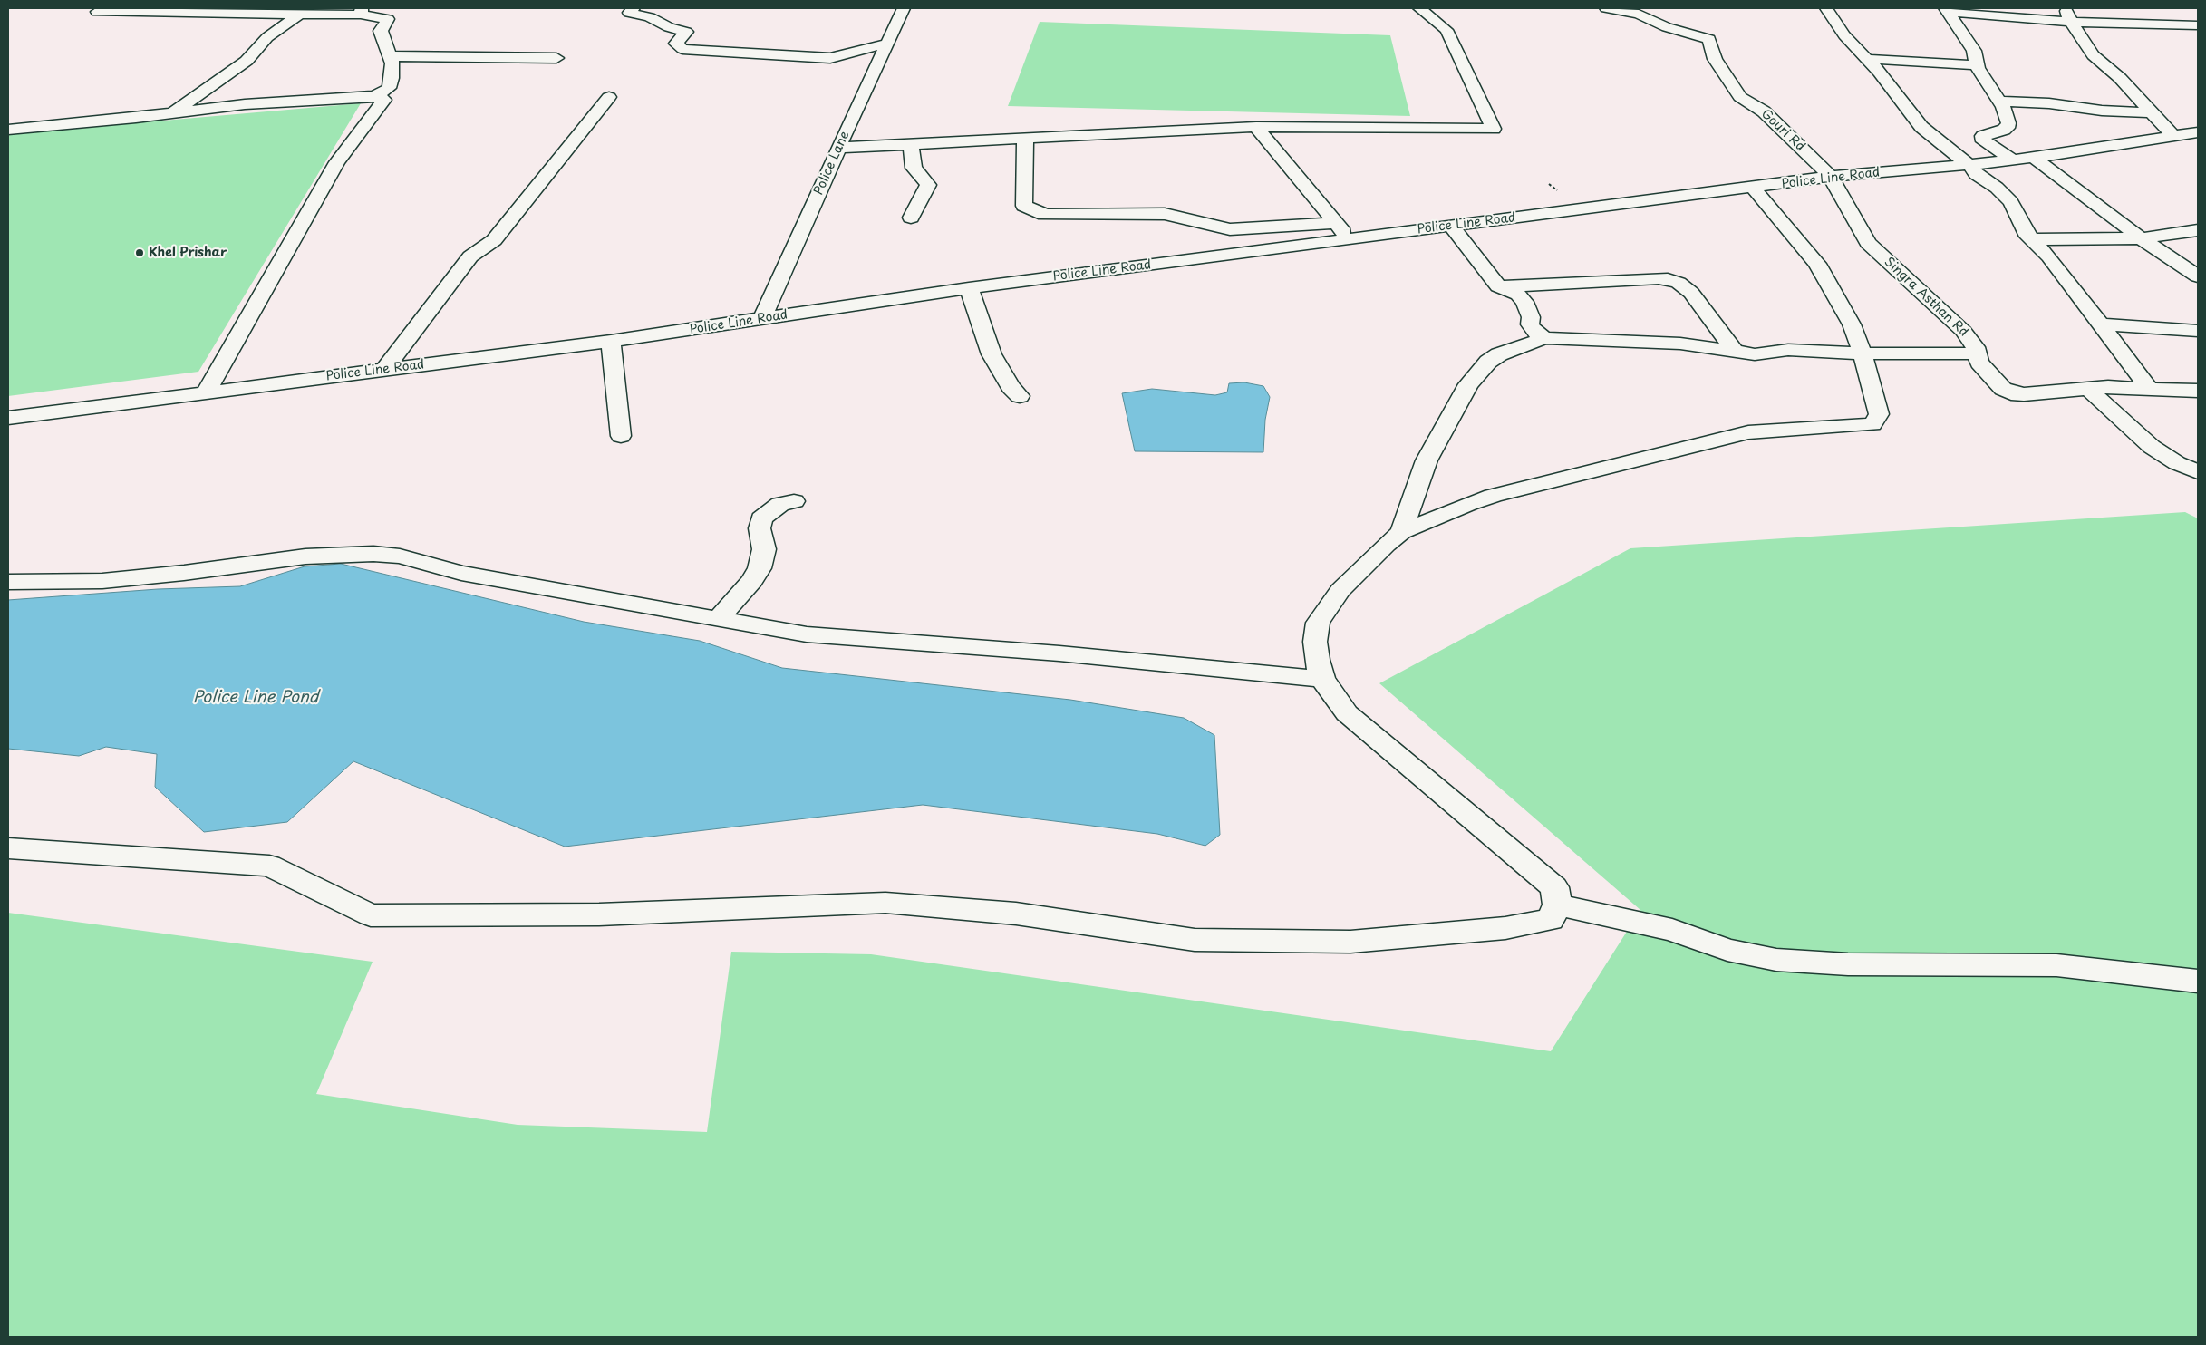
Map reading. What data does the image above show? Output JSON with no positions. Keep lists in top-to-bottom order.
{
  "streets": {
    "street": [
      "Gouri Rd",
      "Police Lane",
      "Police Line Road",
      "Singra Asthan Rd"
    ]
  },
  "crossings": [
    ["Gouri Rd", "Police Line Road"],
    ["Gouri Rd", "Singra Asthan Rd"],
    ["Police Lane", "Police Line Road"],
    ["Police Line Road", "Singra Asthan Rd"]
  ],
  "water": ["Police Line Pond"],
  "places": ["Khel Prishar"]
}
